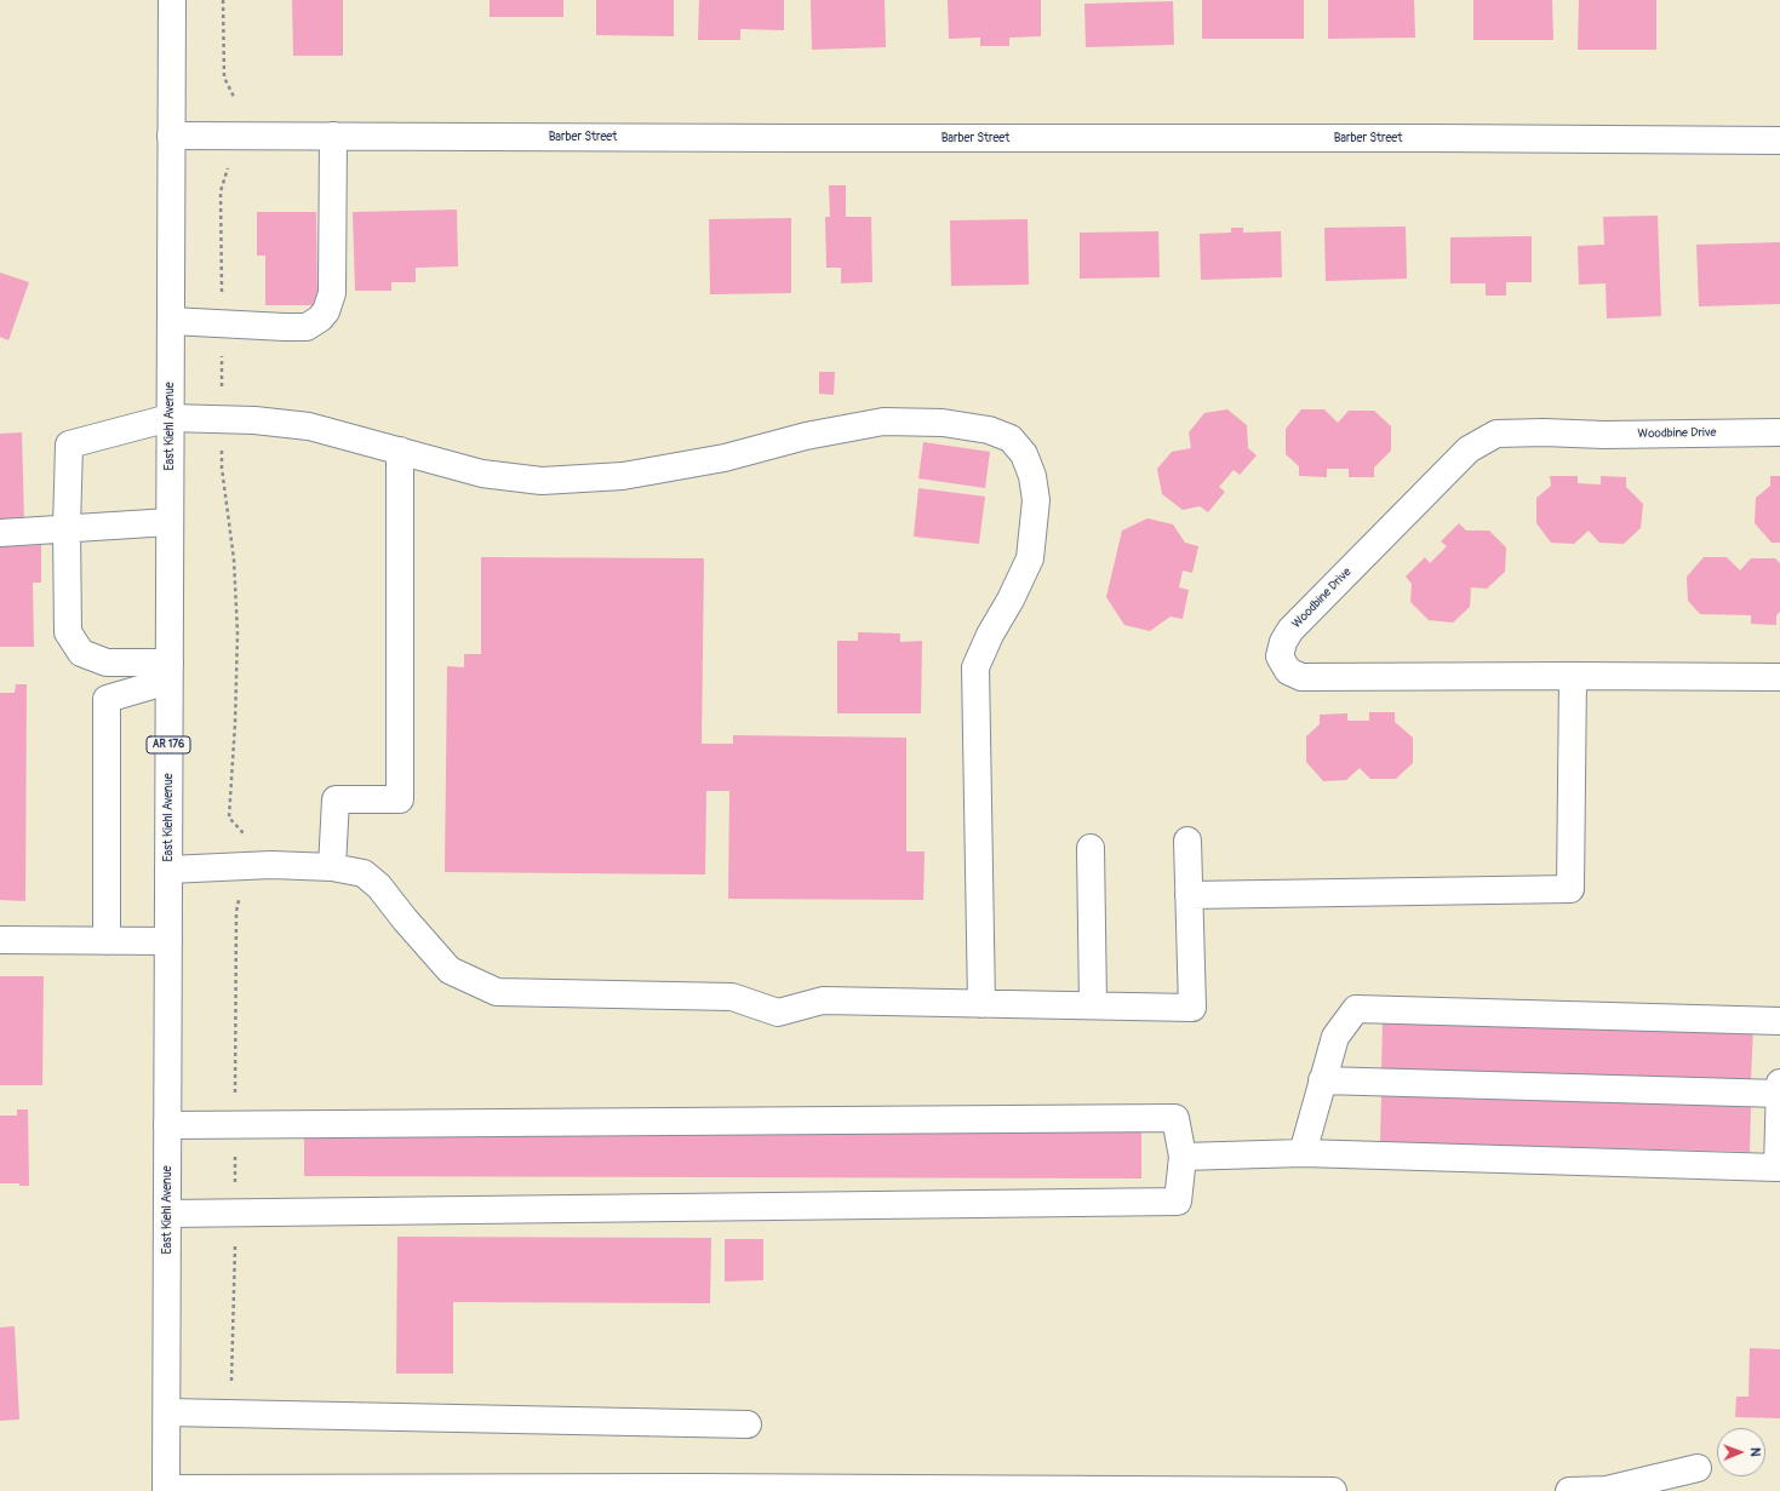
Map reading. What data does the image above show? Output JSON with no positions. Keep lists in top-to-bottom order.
{
  "streets": {
    "street": [
      "Barber Street",
      "East Kiehl Avenue",
      "Woodbine Drive",
      "AR 176"
    ]
  },
  "crossings": [
    ["Barber Street", "East Kiehl Avenue"]
  ],
  "north": "right"
}
